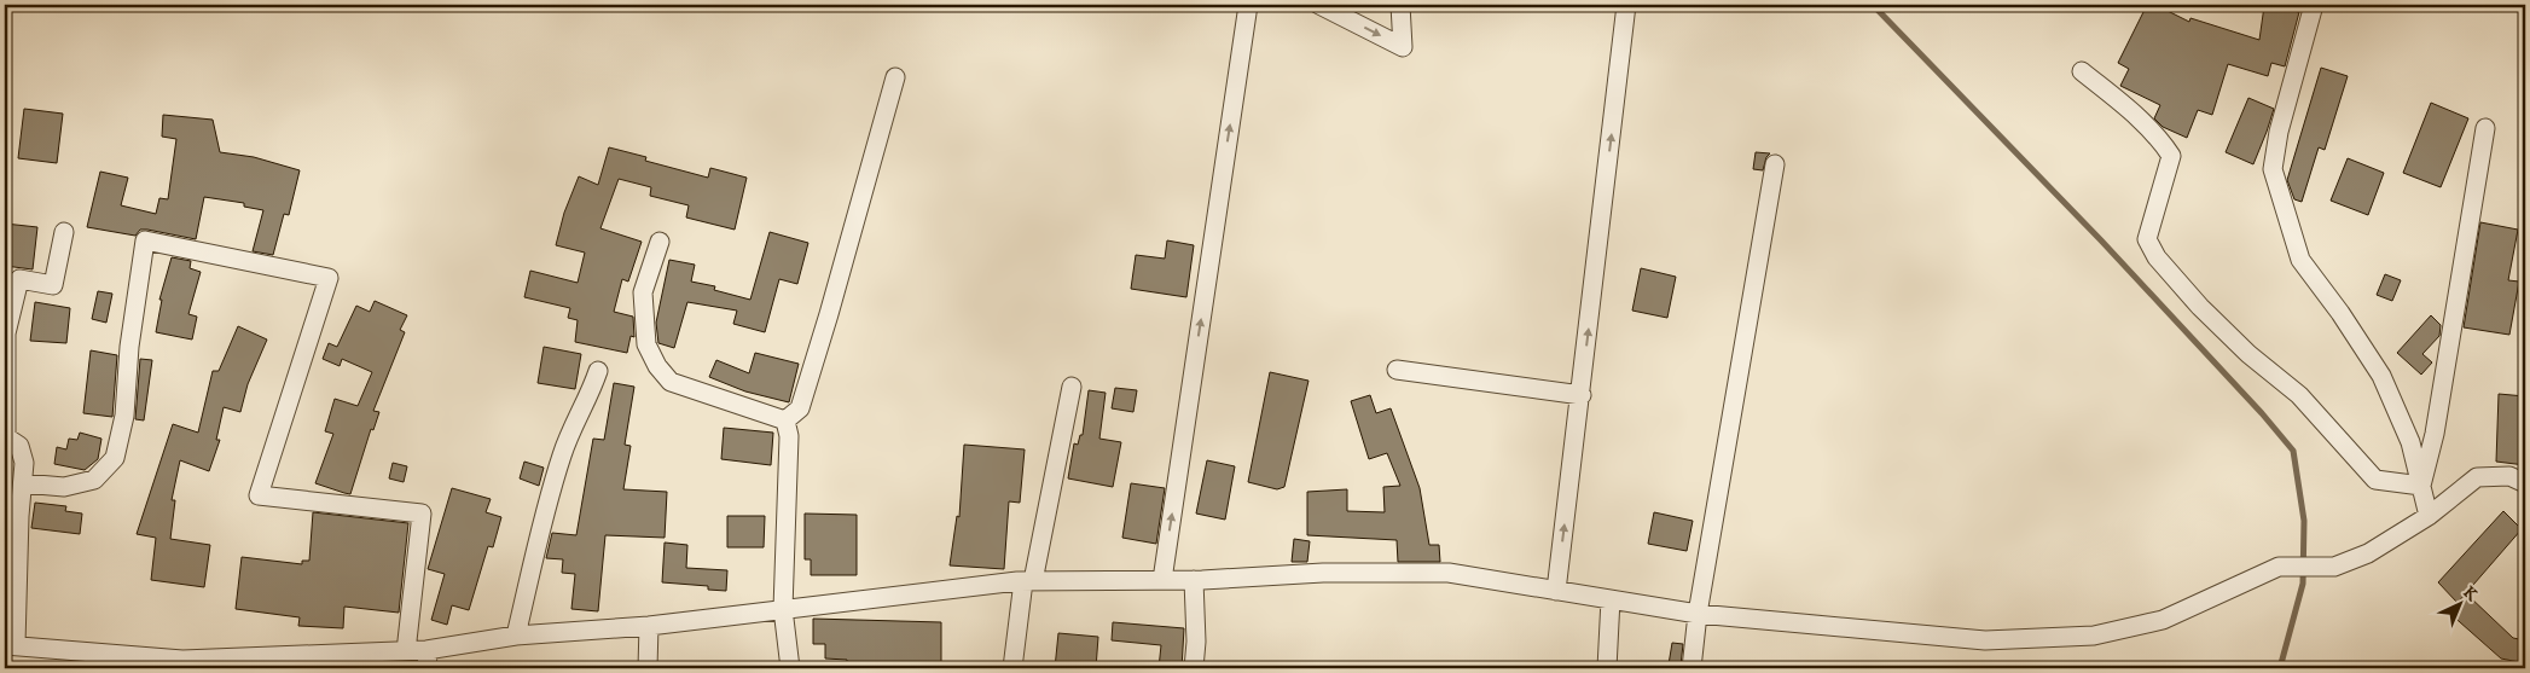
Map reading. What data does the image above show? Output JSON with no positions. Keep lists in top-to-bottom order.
{
  "north": "top right"
}
